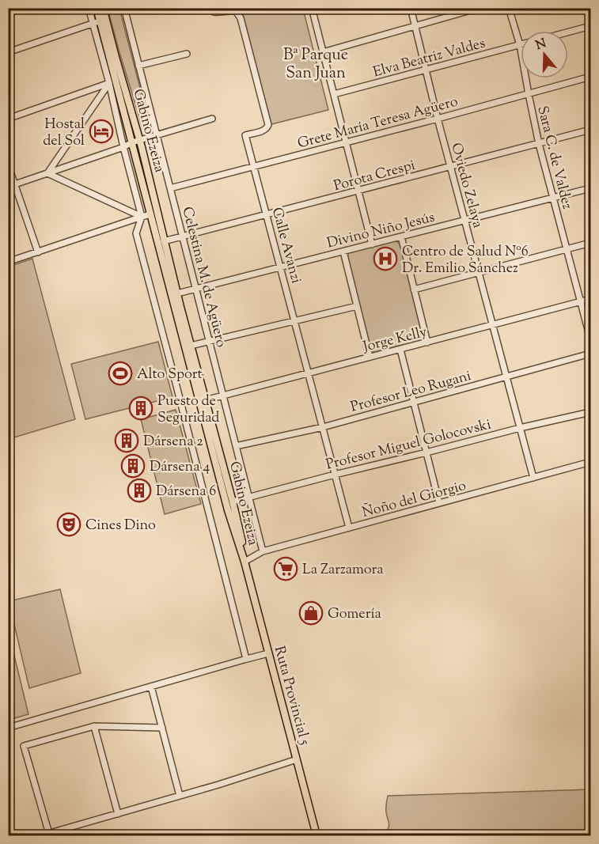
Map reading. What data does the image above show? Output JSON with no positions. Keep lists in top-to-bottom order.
{
  "streets": {
    "main road": ["Gabino Ezeiza", "Ruta Provincial 5"],
    "street": [
      "Elva Beatriz Valdes",
      "Grete María Teresa Agüero",
      "Sara C. de Valdez",
      "Porota Crespi",
      "Oviedo Zelaya",
      "Divino Niño Jesús",
      "Calle Avanzi",
      "Celestina M. de Agüero",
      "Jorge Kelly",
      "Profesor Leo Rugani",
      "Profesor Miguel Golocovski",
      "Ñoño del Giorgio"
    ]
  },
  "crossings": [
    ["Elva Beatriz Valdes", "Sara C. de Valdez"],
    ["Elva Beatriz Valdes", "Oviedo Zelaya"],
    ["Grete María Teresa Agüero", "Sara C. de Valdez"],
    ["Grete María Teresa Agüero", "Oviedo Zelaya"],
    ["Grete María Teresa Agüero", "Calle Avanzi"],
    ["Grete María Teresa Agüero", "Celestina M. de Agüero"],
    ["Gabino Ezeiza", "Porota Crespi"],
    ["Gabino Ezeiza", "Divino Niño Jesús"],
    ["Gabino Ezeiza", "Jorge Kelly"],
    ["Gabino Ezeiza", "Profesor Miguel Golocovski"],
    ["Gabino Ezeiza", "Ñoño del Giorgio"],
    ["Gabino Ezeiza", "Ruta Provincial 5"],
    ["Sara C. de Valdez", "Porota Crespi"],
    ["Sara C. de Valdez", "Divino Niño Jesús"],
    ["Sara C. de Valdez", "Jorge Kelly"],
    ["Porota Crespi", "Oviedo Zelaya"],
    ["Porota Crespi", "Calle Avanzi"],
    ["Porota Crespi", "Celestina M. de Agüero"],
    ["Oviedo Zelaya", "Divino Niño Jesús"],
    ["Oviedo Zelaya", "Jorge Kelly"],
    ["Oviedo Zelaya", "Profesor Leo Rugani"],
    ["Oviedo Zelaya", "Profesor Miguel Golocovski"],
    ["Oviedo Zelaya", "Ñoño del Giorgio"],
    ["Divino Niño Jesús", "Calle Avanzi"],
    ["Divino Niño Jesús", "Celestina M. de Agüero"],
    ["Calle Avanzi", "Jorge Kelly"],
    ["Calle Avanzi", "Profesor Leo Rugani"],
    ["Calle Avanzi", "Profesor Miguel Golocovski"],
    ["Calle Avanzi", "Ñoño del Giorgio"],
    ["Celestina M. de Agüero", "Jorge Kelly"],
    ["Celestina M. de Agüero", "Profesor Leo Rugani"],
    ["Celestina M. de Agüero", "Profesor Miguel Golocovski"],
    ["Celestina M. de Agüero", "Ñoño del Giorgio"],
    ["Ñoño del Giorgio", "Ruta Provincial 5"]
  ],
  "districts": ["Bª Parque San Juan"],
  "places": {
    "hotel": ["Hostal del Sol"],
    "hospital": ["Centro de Salud Nº6 Dr. Emilio Sánchez"],
    "sports": ["Alto Sport"],
    "building": [
      "Puesto de Seguridad",
      "Dársena 2",
      "Dársena 4",
      "Dársena 6"
    ],
    "theatre": ["Cines Dino"],
    "supermarket": ["La Zarzamora"],
    "shop": ["Gomería"]
  },
  "north": "top"
}
